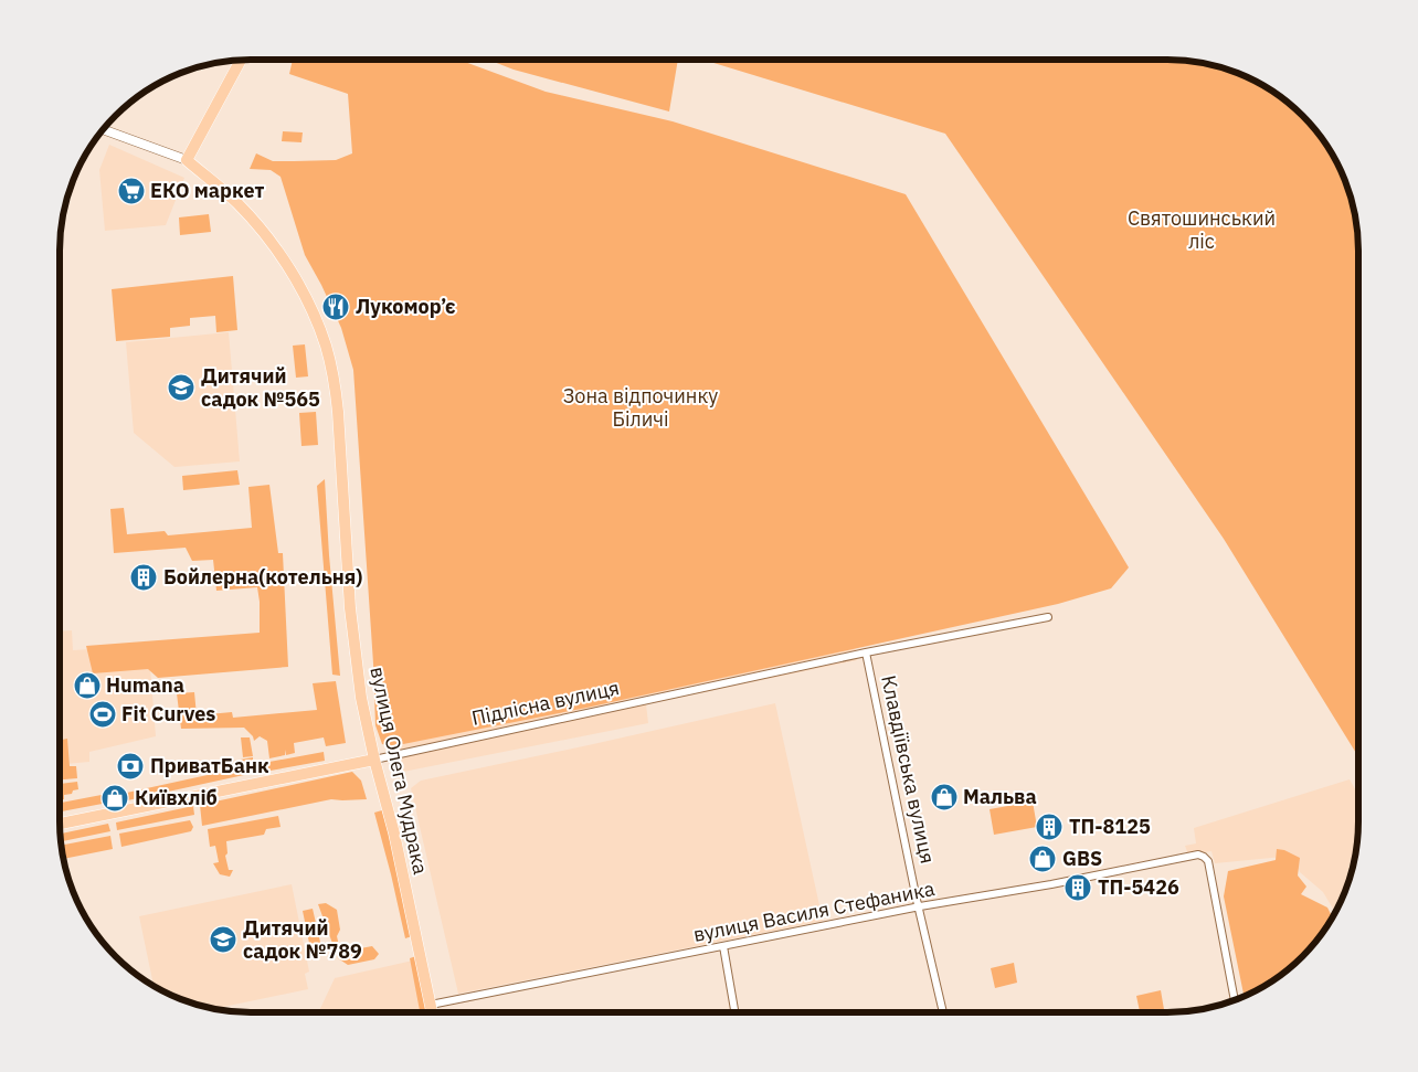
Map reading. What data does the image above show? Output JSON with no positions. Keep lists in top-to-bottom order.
{
  "streets": {
    "main road": ["Підлісна вулиця", "вулиця Олега Мудрака"],
    "street": ["Клавдіївська вулиця", "вулиця Василя Стефаника"]
  },
  "crossings": [
    ["Підлісна вулиця", "Клавдіївська вулиця"],
    ["Підлісна вулиця", "вулиця Олега Мудрака"],
    ["Клавдіївська вулиця", "вулиця Василя Стефаника"],
    ["вулиця Олега Мудрака", "вулиця Василя Стефаника"]
  ],
  "parks": ["Святошинський ліс", "Зона відпочинку Біличі"],
  "places": {
    "supermarket": ["ЕКО маркет"],
    "restaurant": ["Лукомор’є"],
    "school or university": ["Дитячий садок №565", "Дитячий садок №789"],
    "building": ["Бойлерна(котельня)", "ТП-8125", "ТП-5426"],
    "shop": [
      "Humana",
      "Мальва",
      "Київхліб",
      "GBS"
    ],
    "sports": ["Fit Curves"],
    "bank": ["ПриватБанк"]
  }
}
